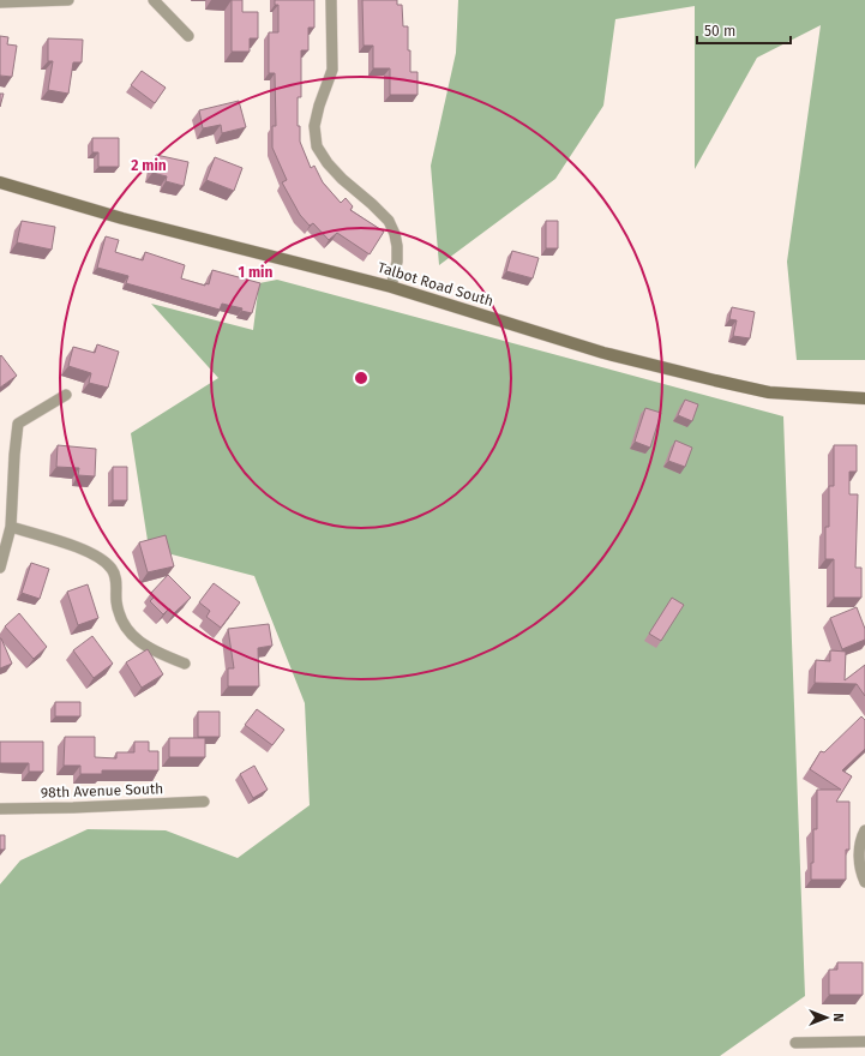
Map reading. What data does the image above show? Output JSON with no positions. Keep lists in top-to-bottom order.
{
  "streets": {
    "street": ["Talbot Road South", "98th Avenue South"]
  },
  "scale_bar": "50 m",
  "north": "right",
  "rings": ["2 min", "1 min"]
}
